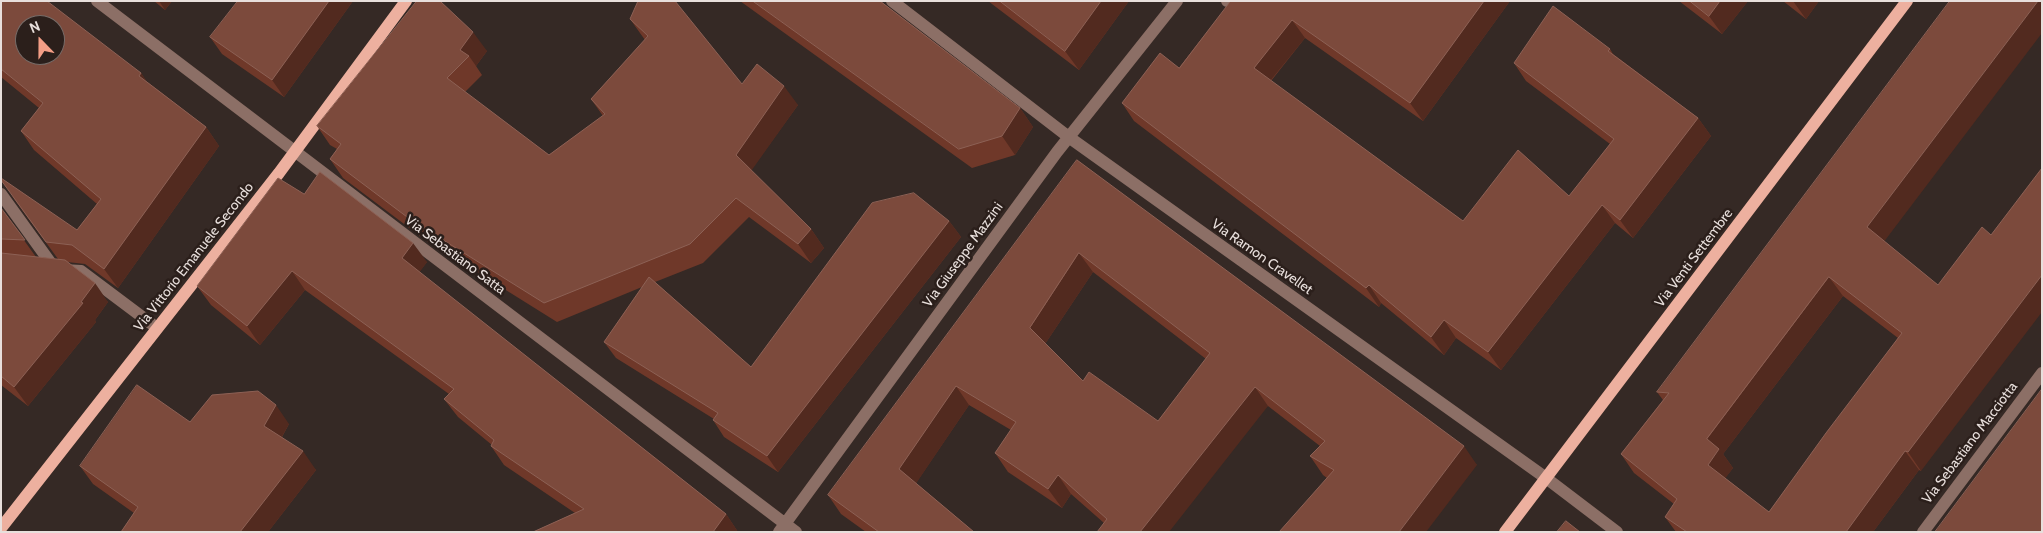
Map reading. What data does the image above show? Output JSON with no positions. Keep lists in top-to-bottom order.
{
  "streets": {
    "main road": ["Via Vittorio Emanuele Secondo", "Via Venti Settembre"],
    "street": [
      "Via Sebastiano Satta",
      "Via Giuseppe Mazzini",
      "Via Ramon Cravellet",
      "Via Sebastiano Macciotta"
    ]
  },
  "crossings": [
    ["Via Sebastiano Satta", "Via Giuseppe Mazzini"],
    ["Via Sebastiano Satta", "Via Vittorio Emanuele Secondo"],
    ["Via Giuseppe Mazzini", "Via Ramon Cravellet"],
    ["Via Ramon Cravellet", "Via Venti Settembre"]
  ],
  "north": "top"
}
